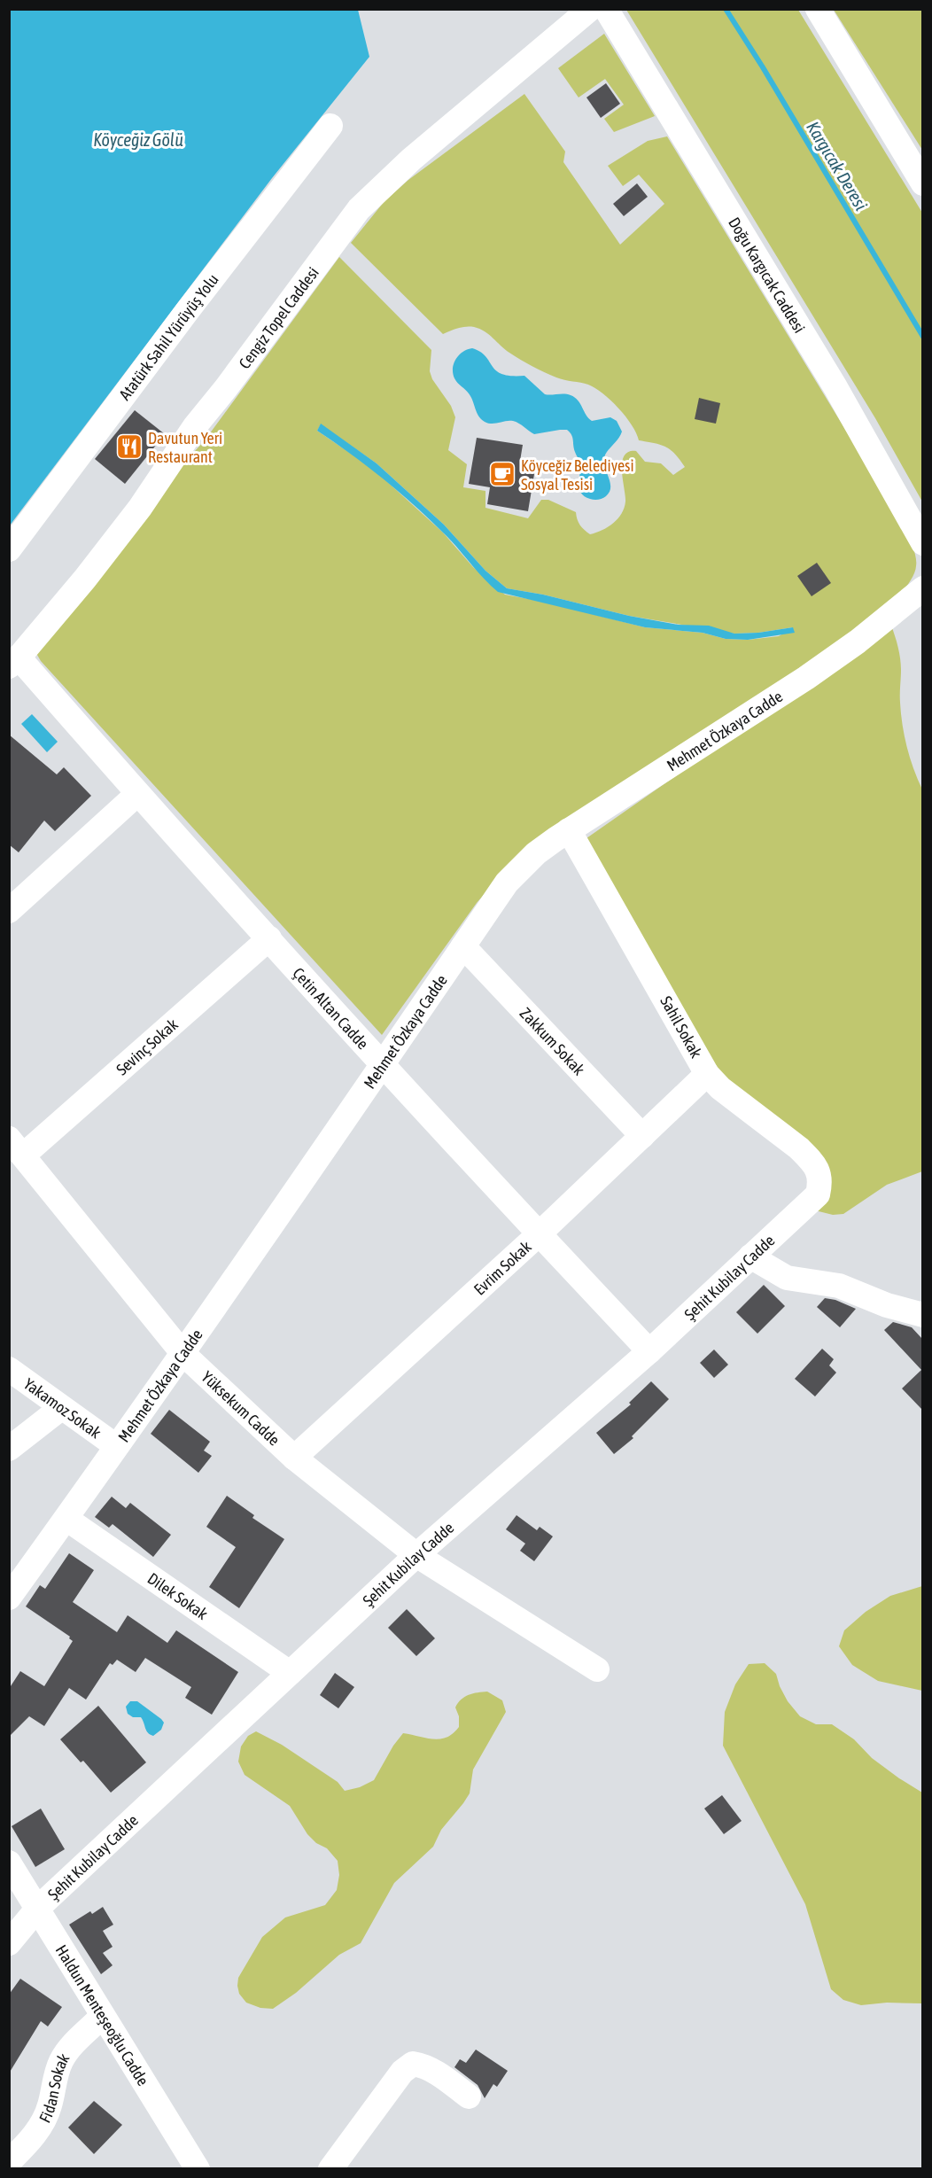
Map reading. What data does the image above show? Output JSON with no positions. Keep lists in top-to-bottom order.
{
  "streets": {
    "street": [
      "Doğu Kargıcak Caddesi",
      "Cengiz Topel Caddesi",
      "Atatürk Sahil Yürüyüş Yolu",
      "Mehmet Özkaya Cadde",
      "Çetin Altan Cadde",
      "Sahil Sokak",
      "Zakkum Sokak",
      "Sevinç Sokak",
      "Evrim Sokak",
      "Şehit Kubilay Cadde",
      "Yakamoz Sokak",
      "Yüksekum Cadde",
      "Dilek Sokak",
      "Haldun Menteşeoğlu Cadde",
      "Fidan Sokak"
    ]
  },
  "crossings": [
    ["Cengiz Topel Caddesi", "Çetin Altan Cadde"],
    ["Mehmet Özkaya Cadde", "Çetin Altan Cadde"],
    ["Mehmet Özkaya Cadde", "Sahil Sokak"],
    ["Mehmet Özkaya Cadde", "Zakkum Sokak"],
    ["Mehmet Özkaya Cadde", "Yakamoz Sokak"],
    ["Mehmet Özkaya Cadde", "Yüksekum Cadde"],
    ["Mehmet Özkaya Cadde", "Dilek Sokak"],
    ["Çetin Altan Cadde", "Sevinç Sokak"],
    ["Çetin Altan Cadde", "Evrim Sokak"],
    ["Çetin Altan Cadde", "Şehit Kubilay Cadde"],
    ["Sahil Sokak", "Evrim Sokak"],
    ["Sahil Sokak", "Şehit Kubilay Cadde"],
    ["Zakkum Sokak", "Evrim Sokak"],
    ["Sevinç Sokak", "Yüksekum Cadde"],
    ["Evrim Sokak", "Yüksekum Cadde"],
    ["Şehit Kubilay Cadde", "Yüksekum Cadde"],
    ["Şehit Kubilay Cadde", "Dilek Sokak"],
    ["Şehit Kubilay Cadde", "Haldun Menteşeoğlu Cadde"],
    ["Haldun Menteşeoğlu Cadde", "Fidan Sokak"]
  ],
  "water": ["Köyceğiz Gölü", "Kargıcak Deresi"],
  "places": {
    "restaurant": ["Davutun Yeri Restaurant"],
    "cafe": ["Köyceğiz Belediyesi Sosyal Tesisi"]
  }
}
